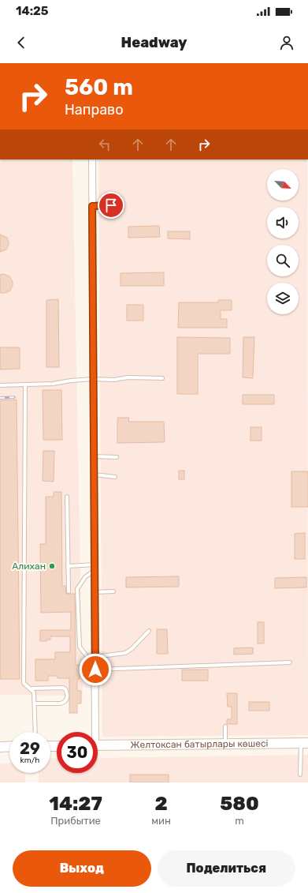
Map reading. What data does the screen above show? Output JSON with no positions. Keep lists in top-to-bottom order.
{
  "streets": {
    "street": ["Желтоксан батырлары көшесі"]
  },
  "places": ["Алихан"],
  "north": "bottom right",
  "page": {
    "status": "14:25",
    "header": "Headway",
    "turn": ["560 m", "Направо"],
    "speed": "29 km/h",
    "limit": "30",
    "eta": [
      "14:27",
      "Прибытие",
      "2",
      "мин",
      "580",
      "m"
    ],
    "buttons": ["Выход", "Поделиться"]
  }
}
